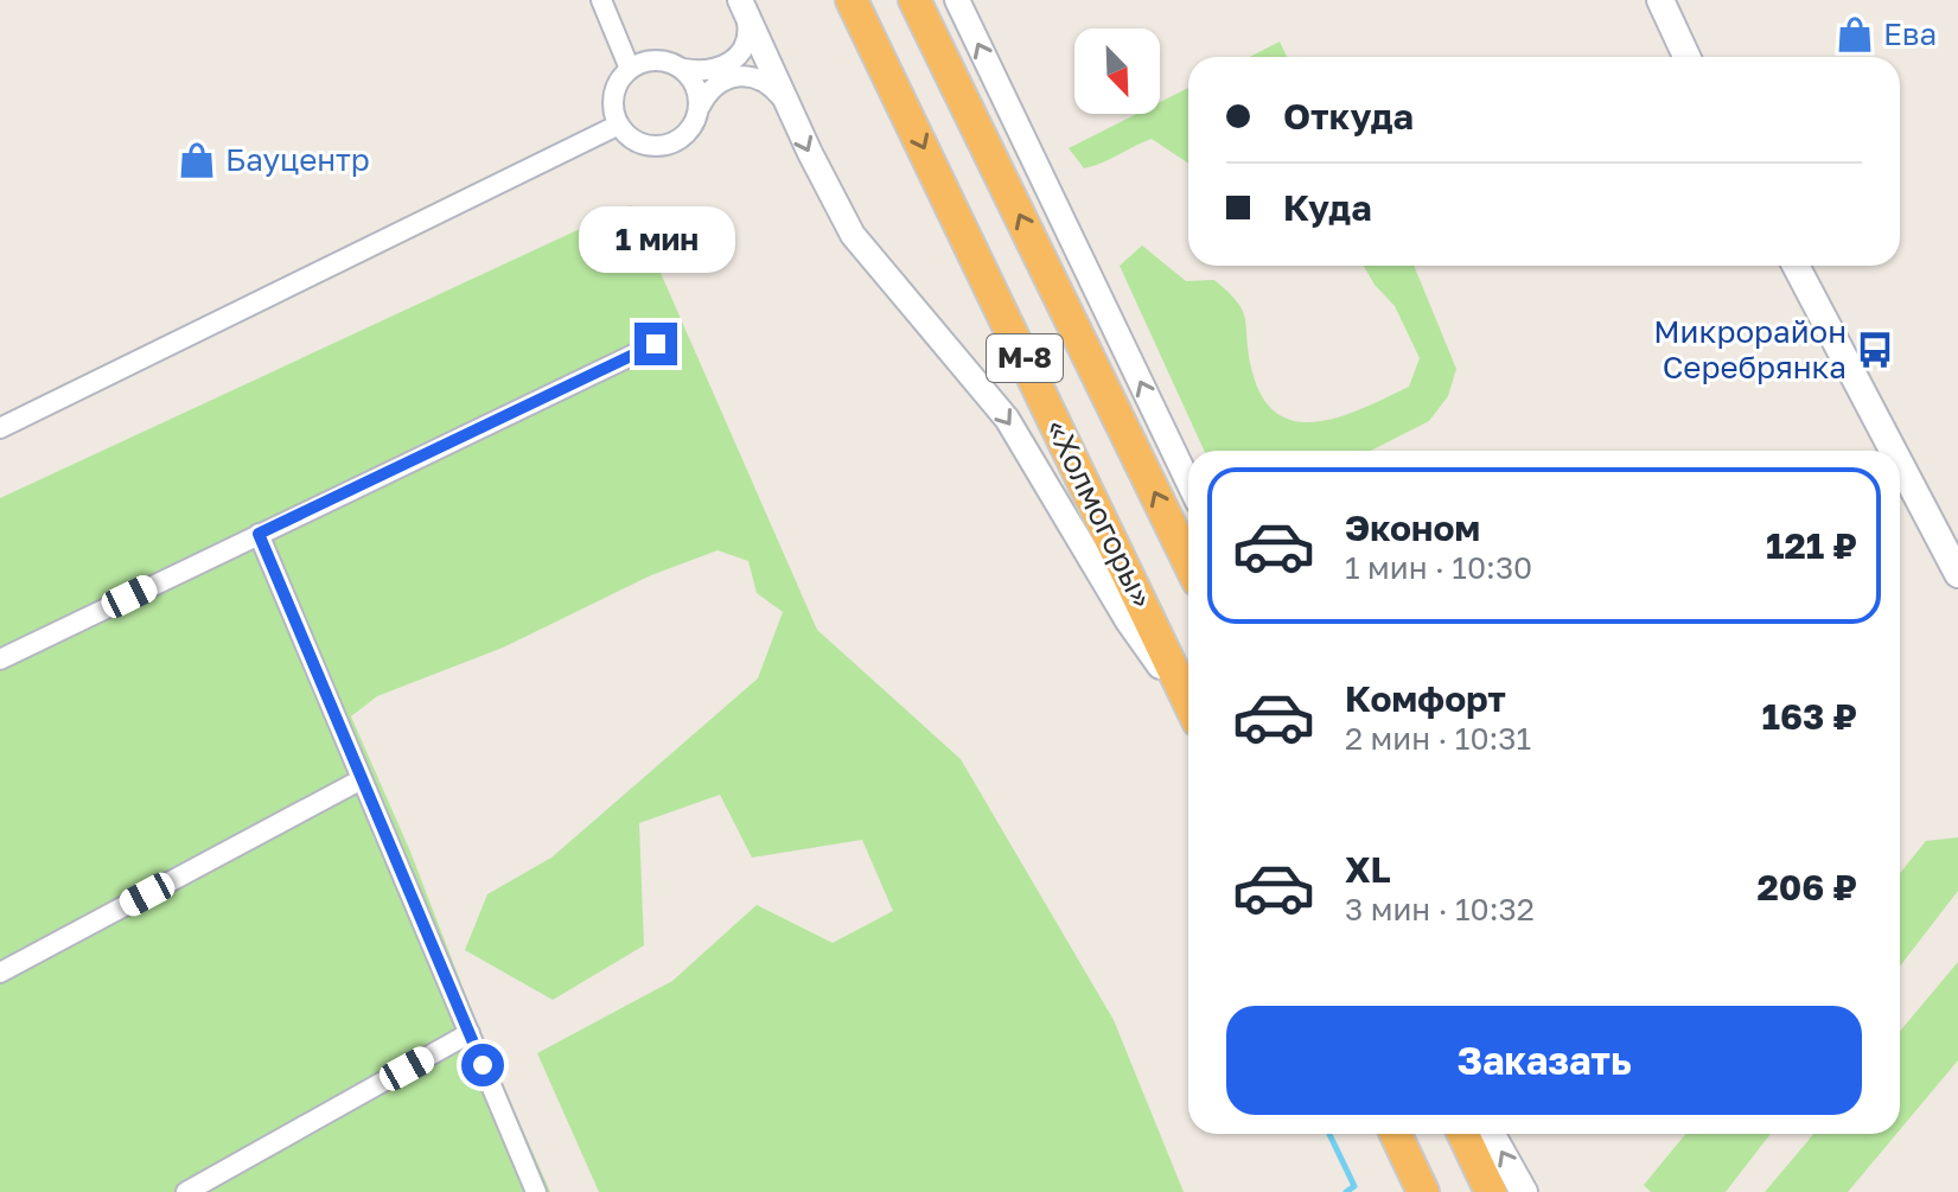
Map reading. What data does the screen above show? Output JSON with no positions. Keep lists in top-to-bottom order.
{
  "streets": {
    "highway": ["М-8", "«Холмогоры»"]
  },
  "places": {
    "shop": ["Ева", "Бауцентр"],
    "bus stop": ["Микрорайон Серебрянка"]
  },
  "north": "bottom right",
  "page": {
    "banner": ["Откуда", "Куда"],
    "bubble": "1 мин",
    "list": [
      {
        "name": "Эконом",
        "note": "1 мин · 10:30",
        "value": "121 ₽"
      },
      {
        "name": "Комфорт",
        "note": "2 мин · 10:31",
        "value": "163 ₽"
      },
      {
        "name": "XL",
        "note": "3 мин · 10:32",
        "value": "206 ₽"
      }
    ],
    "buttons": "Заказать"
  }
}
